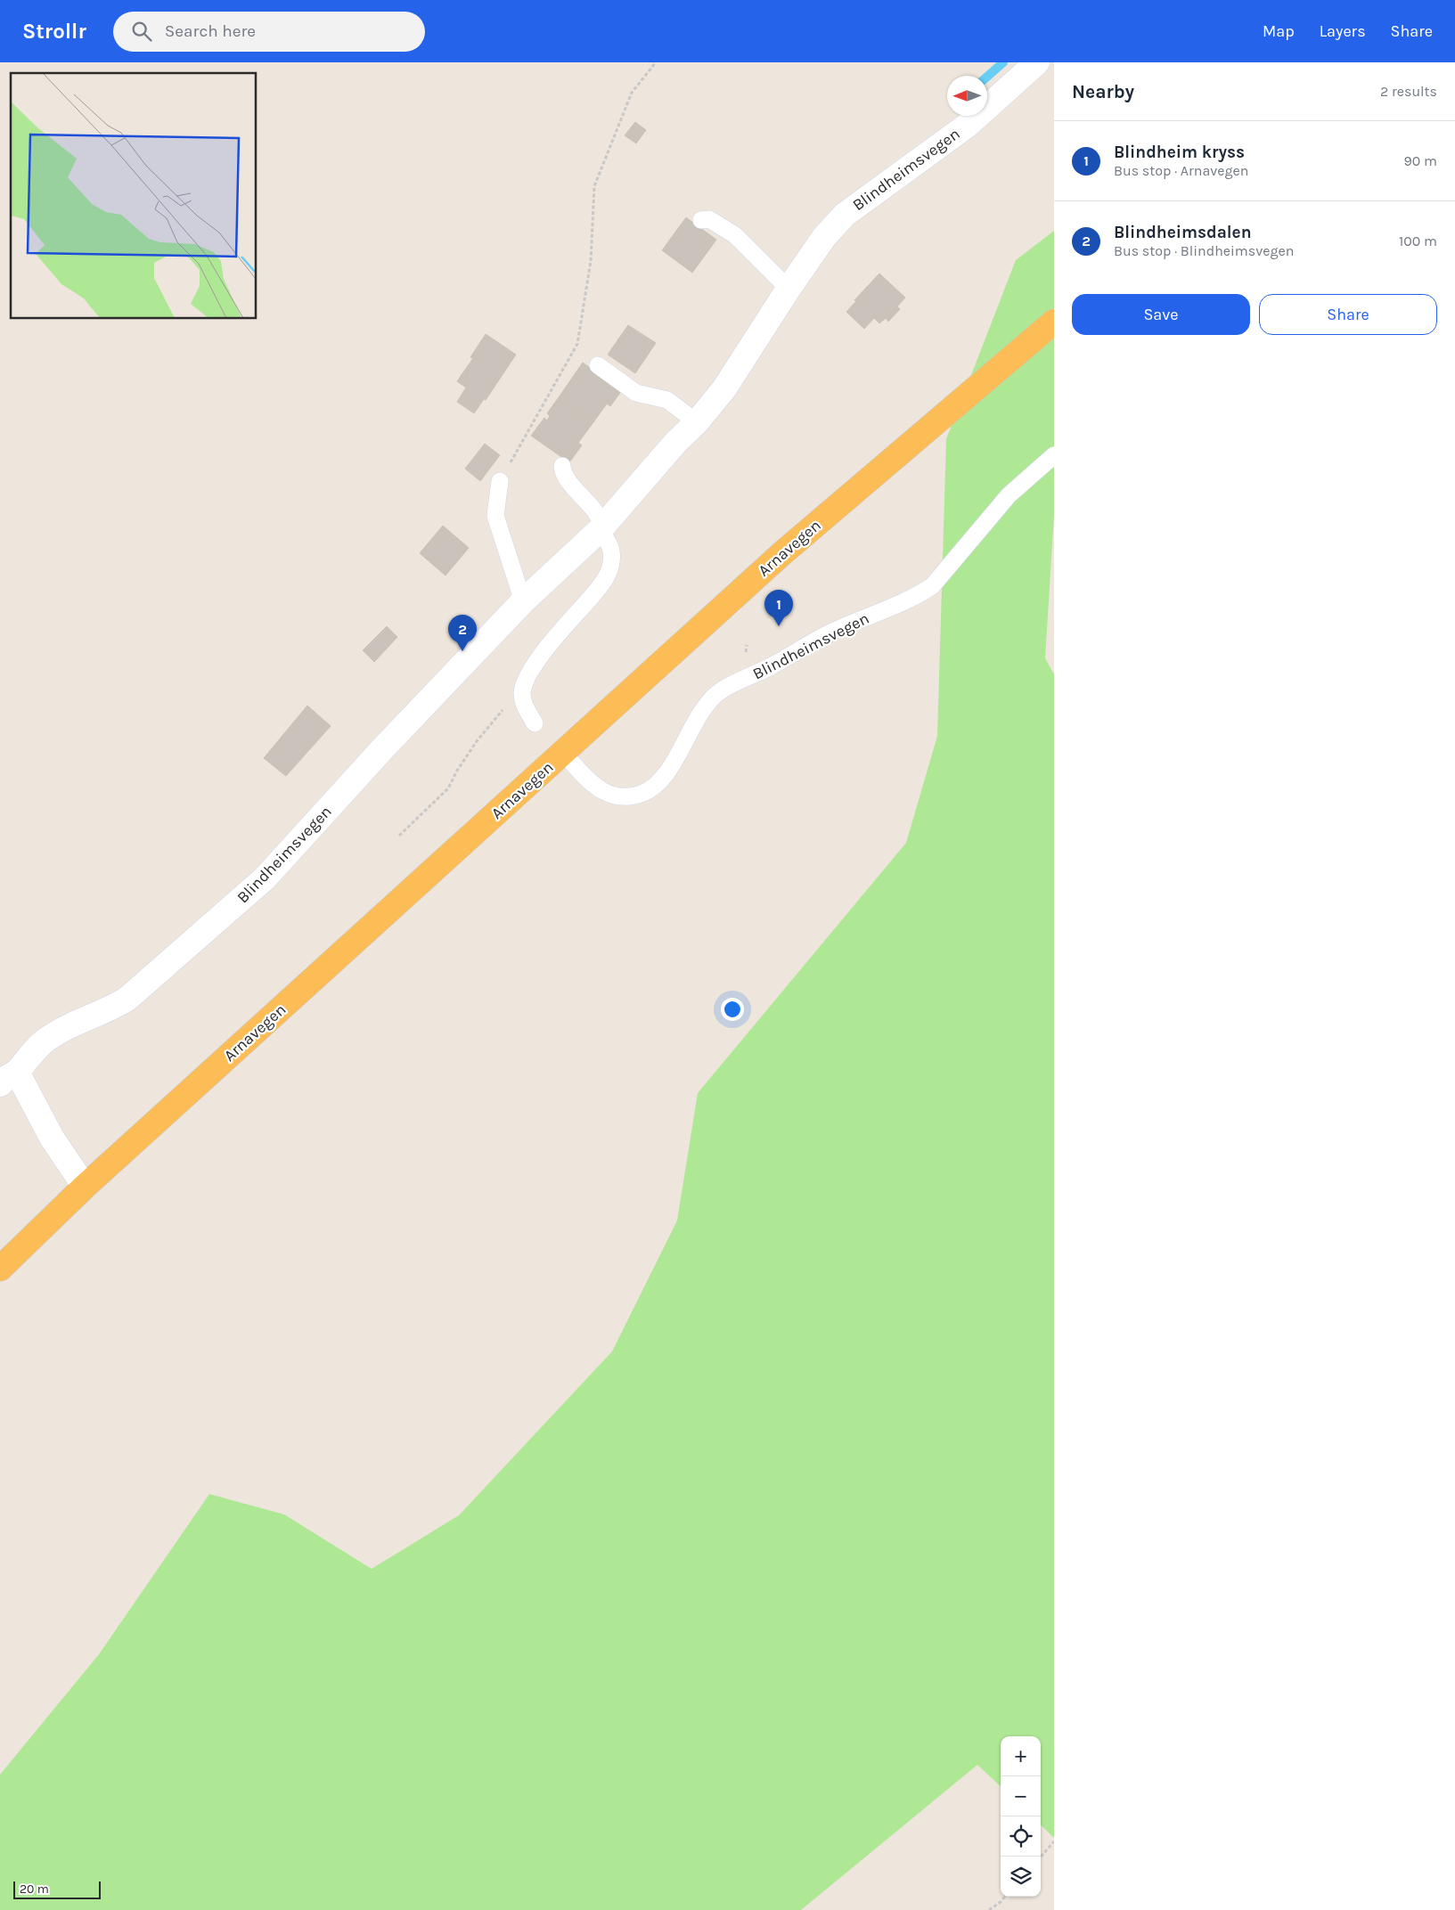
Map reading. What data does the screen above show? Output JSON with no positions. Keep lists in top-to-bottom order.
{
  "streets": {
    "highway": ["Arnavegen"],
    "street": ["Blindheimsvegen"]
  },
  "crossings": [
    ["Blindheimsvegen", "Arnavegen"]
  ],
  "scale_bar": "20 m",
  "north": "left",
  "page": {
    "header": "Strollr",
    "search": "Search here",
    "nav": ["Map", "Layers", "Share"],
    "heading": ["Nearby", "2 results"],
    "list": [
      {
        "mark": "1",
        "name": "Blindheim kryss",
        "note": "Bus stop · Arnavegen",
        "value": "90 m"
      },
      {
        "mark": "2",
        "name": "Blindheimsdalen",
        "note": "Bus stop · Blindheimsvegen",
        "value": "100 m"
      }
    ],
    "buttons": ["Save", "Share"],
    "pins": ["1", "2"],
    "map_buttons": ["+", "−"],
    "scale": "20 m"
  }
}
